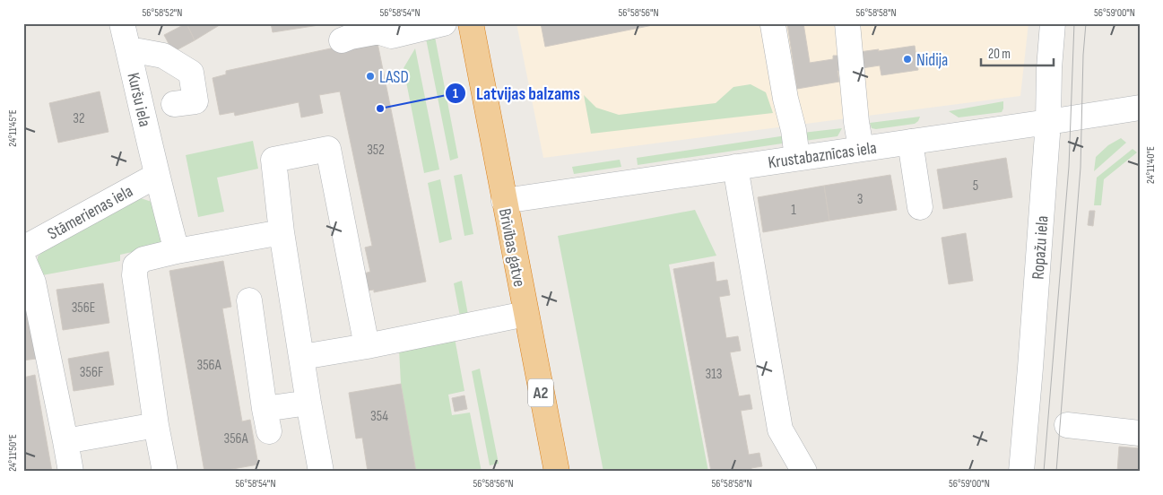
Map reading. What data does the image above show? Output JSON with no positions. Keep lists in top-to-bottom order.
{
  "streets": {
    "highway": ["Brīvības gatve", "A2"],
    "street": [
      "Kuršu iela",
      "Krustabaznīcas iela",
      "Stāmerienas iela",
      "Ropažu iela"
    ]
  },
  "crossings": [
    ["Kuršu iela", "Stāmerienas iela"],
    ["Krustabaznīcas iela", "Brīvības gatve"],
    ["Krustabaznīcas iela", "Ropažu iela"]
  ],
  "places": ["Nidija", "LASD", "Latvijas balzams"],
  "house_numbers": [
    "32",
    "352",
    "5",
    "3",
    "1",
    "356E",
    "356A",
    "356F",
    "313",
    "354",
    "356A"
  ],
  "scale_bar": "20 m",
  "coordinates": [
    "56°58'52\"N",
    "56°58'54\"N",
    "56°58'56\"N",
    "56°58'58\"N",
    "56°59'00\"N",
    "24°11'45\"E",
    "24°11'40\"E",
    "24°11'50\"E"
  ]
}
